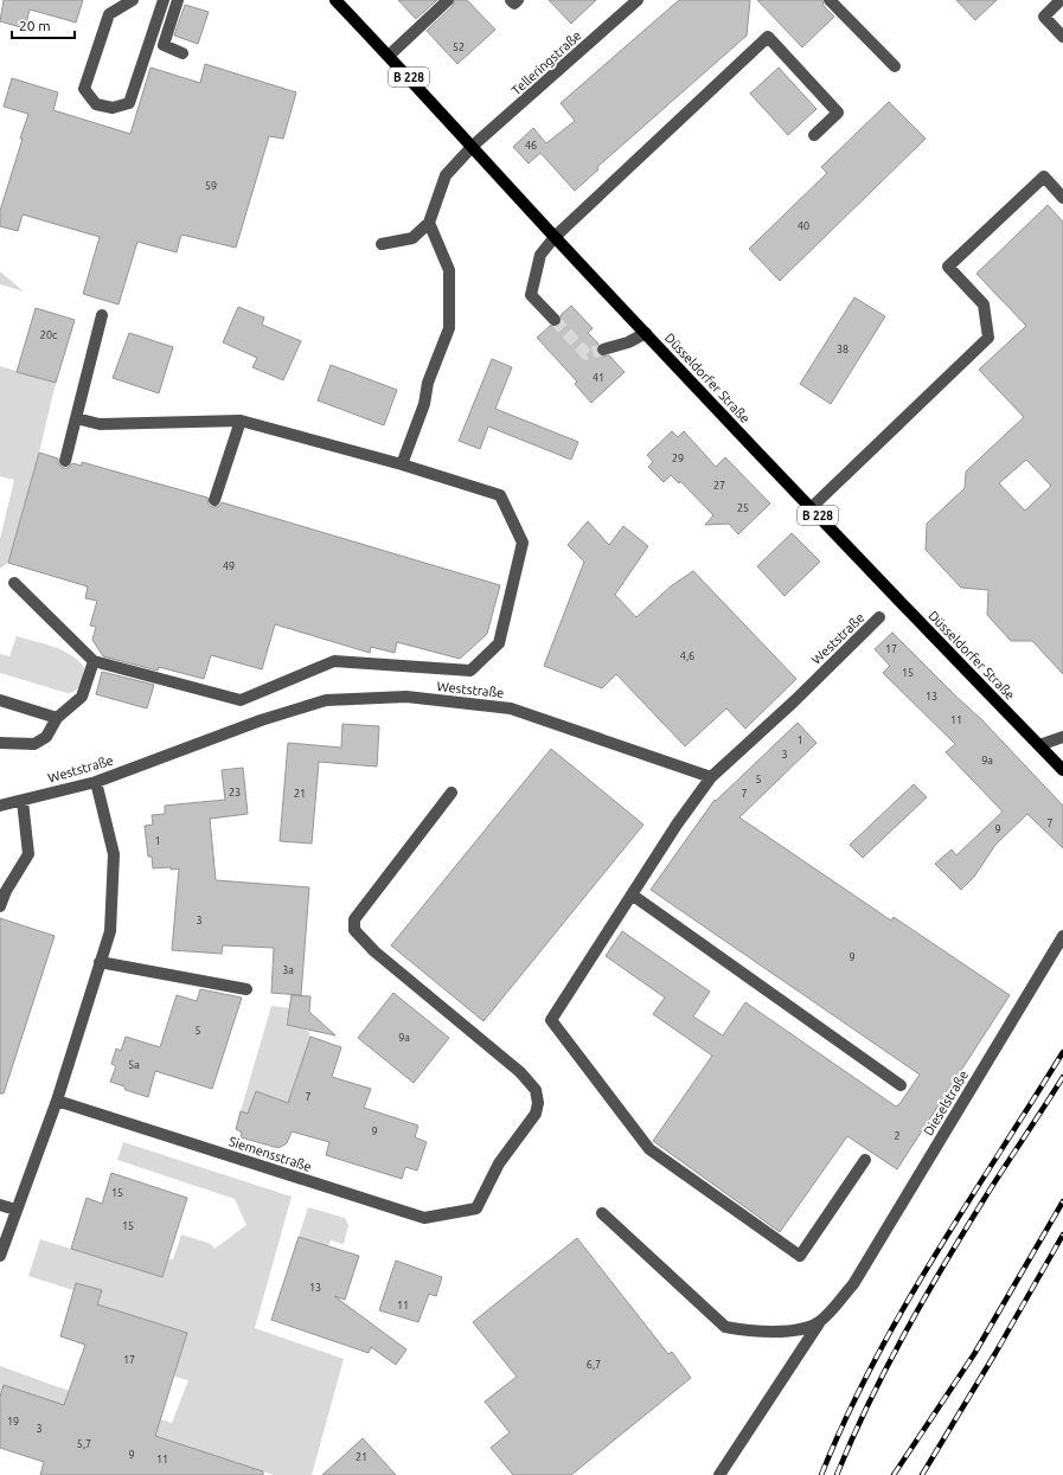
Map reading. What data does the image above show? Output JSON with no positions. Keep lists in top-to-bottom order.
{
  "streets": {
    "main road": ["B 228", "Düsseldorfer Straße"],
    "street": [
      "Telleringstraße",
      "Weststraße",
      "Dieselstraße",
      "Siemensstraße"
    ]
  },
  "crossings": [
    ["Telleringstraße", "Düsseldorfer Straße"]
  ],
  "house_numbers": [
    "52",
    "46",
    "59",
    "40",
    "20c",
    "38",
    "41",
    "29",
    "27",
    "25",
    "49",
    "17",
    "4,6",
    "15",
    "13",
    "11",
    "1",
    "3",
    "9a",
    "5",
    "23",
    "21",
    "7",
    "7",
    "9",
    "1",
    "3",
    "9",
    "3a",
    "5",
    "9a",
    "5a",
    "7",
    "9",
    "2",
    "15",
    "15",
    "13",
    "11",
    "17",
    "6,7",
    "19",
    "3",
    "5,7",
    "9",
    "21",
    "11"
  ],
  "scale_bar": "20 m"
}
